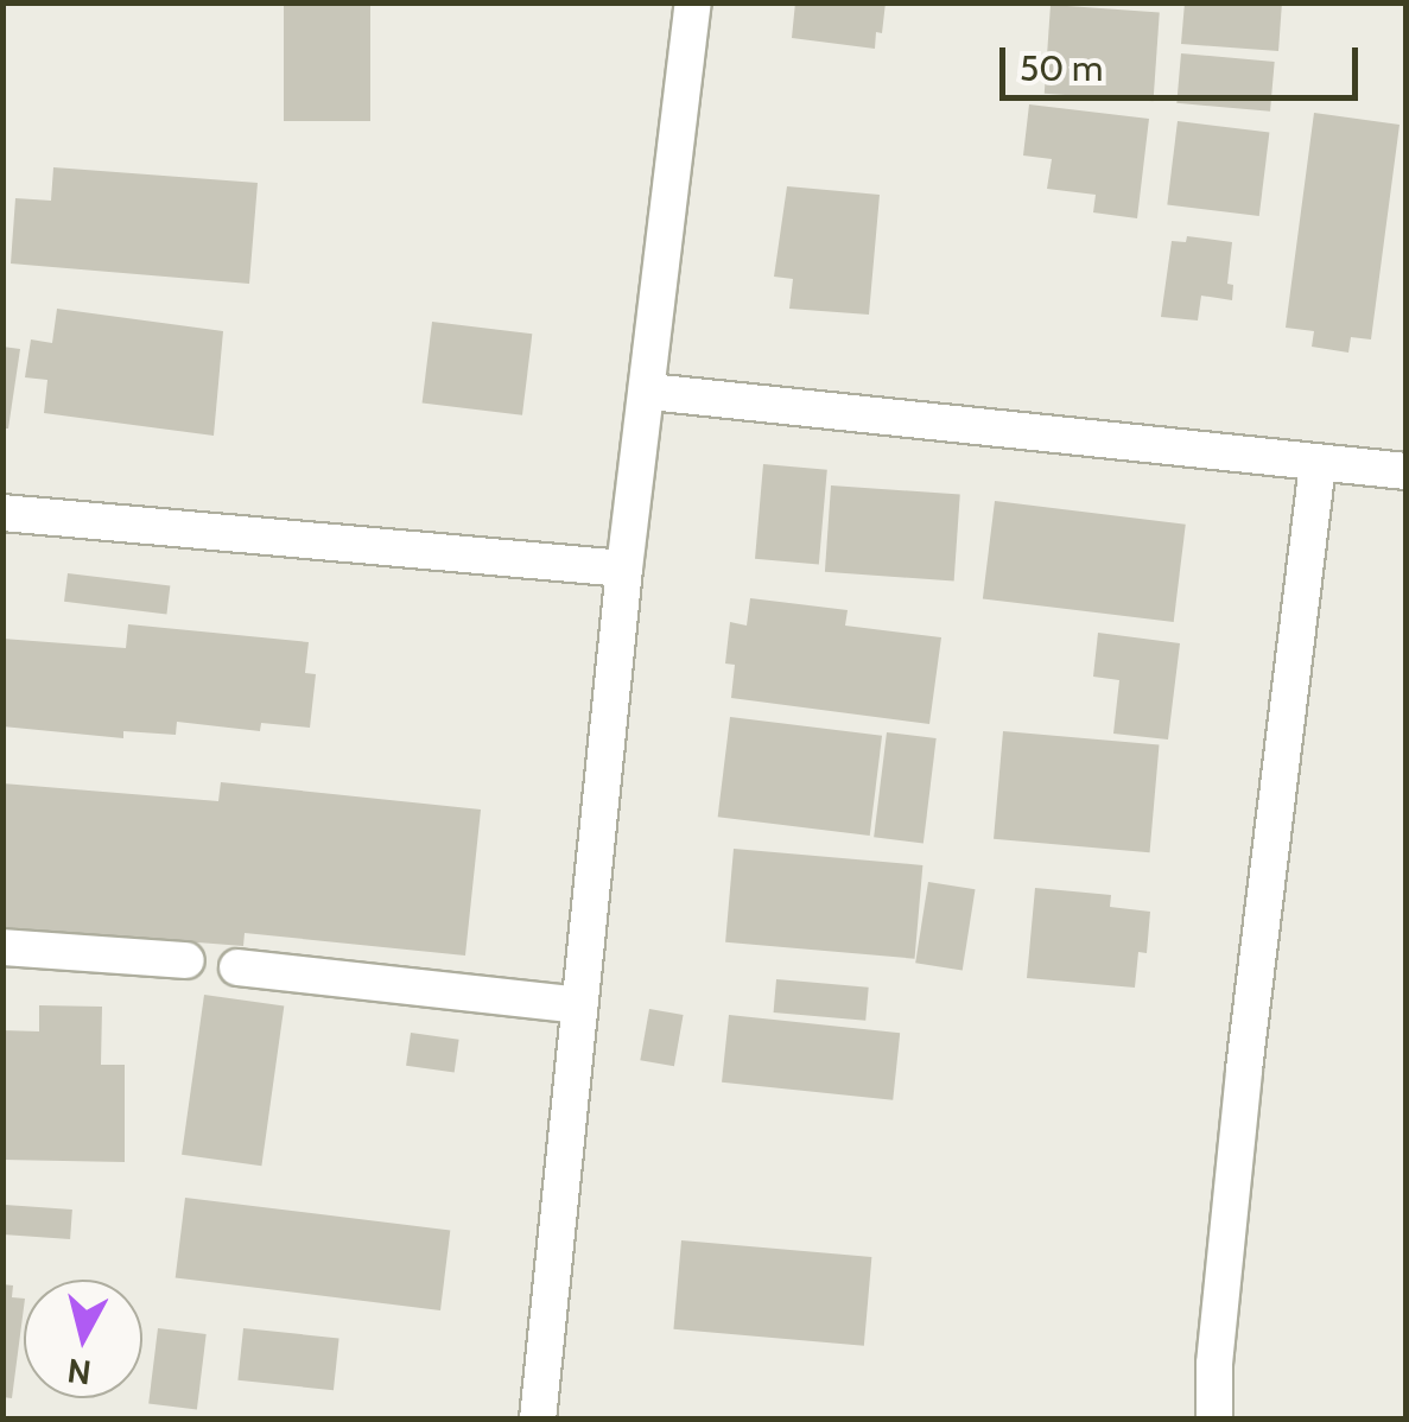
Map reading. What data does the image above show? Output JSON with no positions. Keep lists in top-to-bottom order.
{
  "scale_bar": "50 m",
  "north": "bottom"
}
